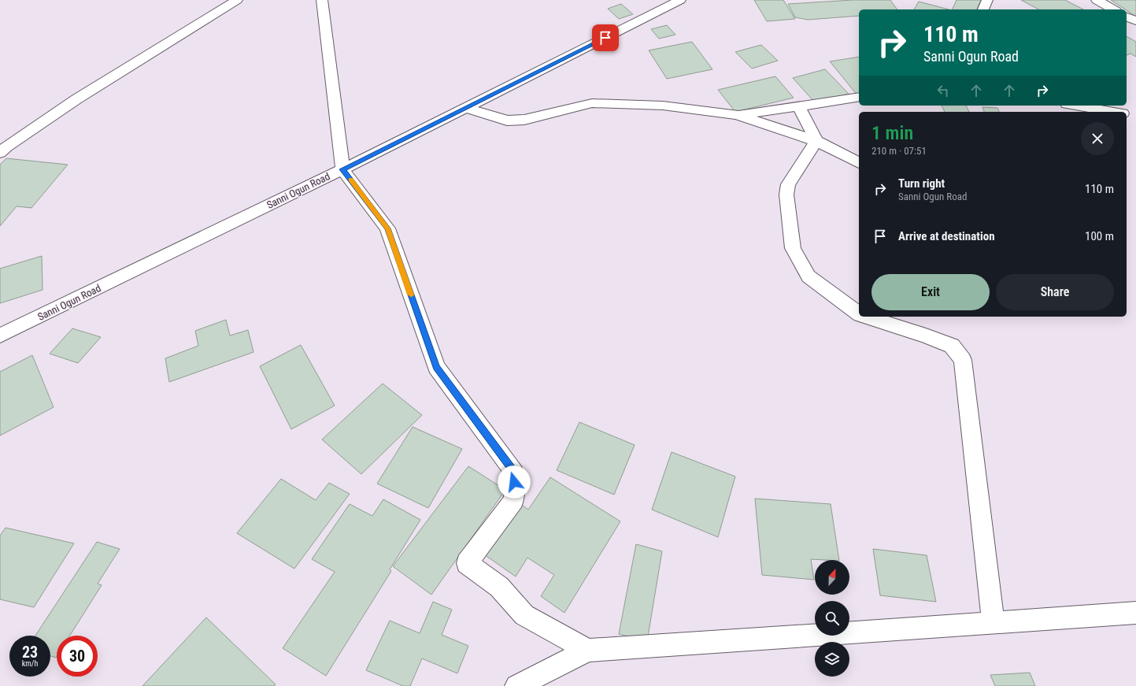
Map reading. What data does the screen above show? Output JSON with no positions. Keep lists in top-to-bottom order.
{
  "streets": {
    "street": ["Sanni Ogun Road"]
  },
  "north": "top",
  "page": {
    "turn": ["110 m", "Sanni Ogun Road"],
    "heading": ["1 min", "210 m · 07:51"],
    "list": [
      {
        "name": "Turn right",
        "note": "Sanni Ogun Road",
        "value": "110 m"
      },
      {
        "name": "Arrive at destination",
        "value": "100 m"
      }
    ],
    "buttons": ["Exit", "Share"],
    "speed": "23 km/h",
    "limit": "30"
  }
}
